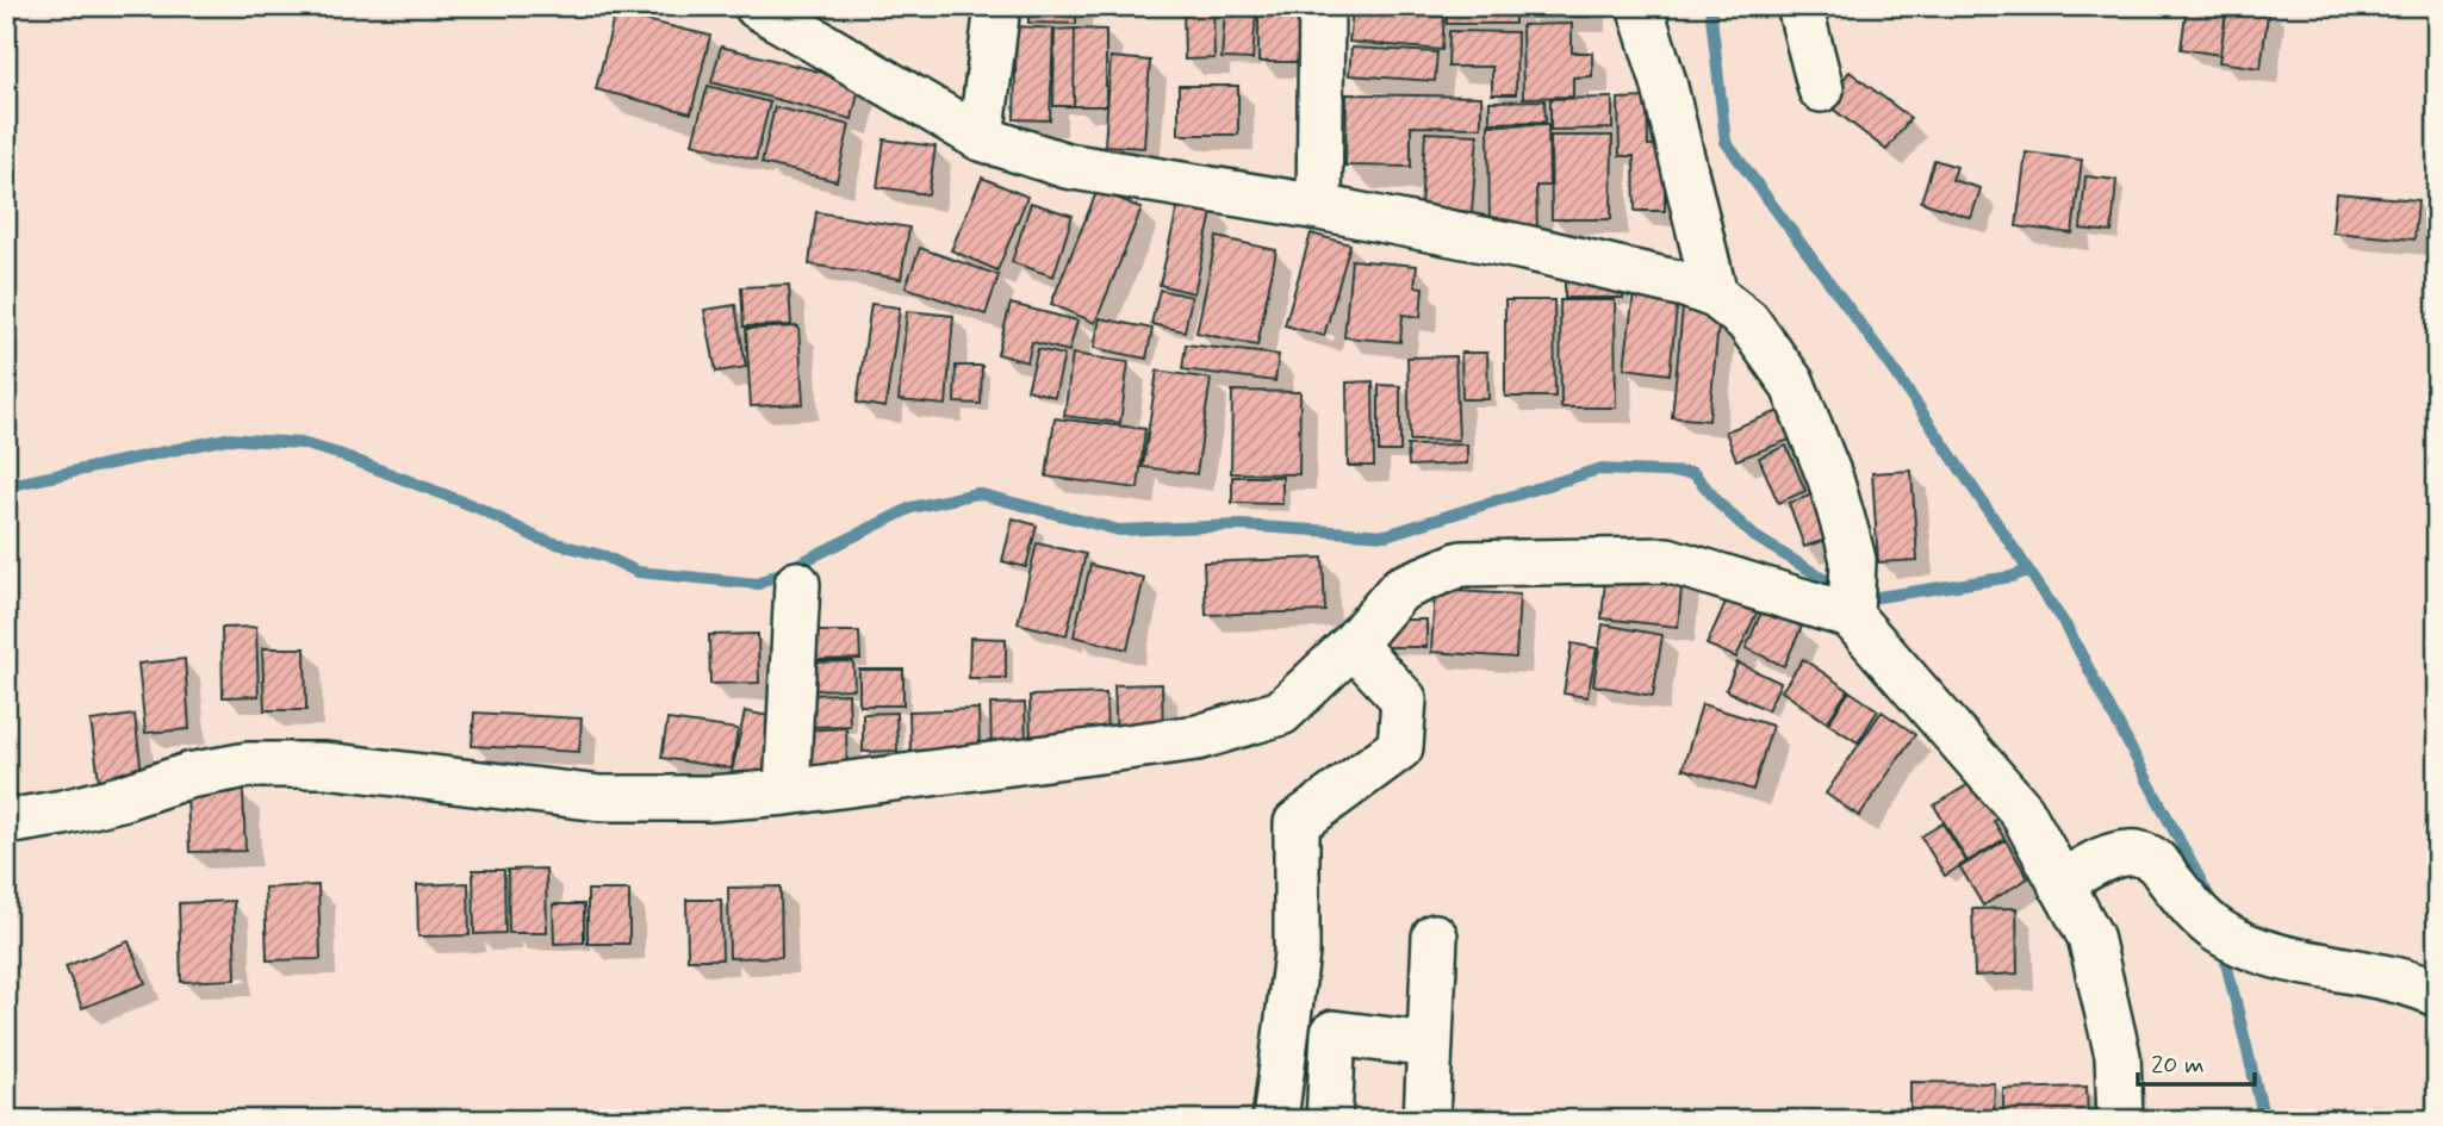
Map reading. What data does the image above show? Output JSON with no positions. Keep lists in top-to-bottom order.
{
  "scale_bar": "20 m"
}
